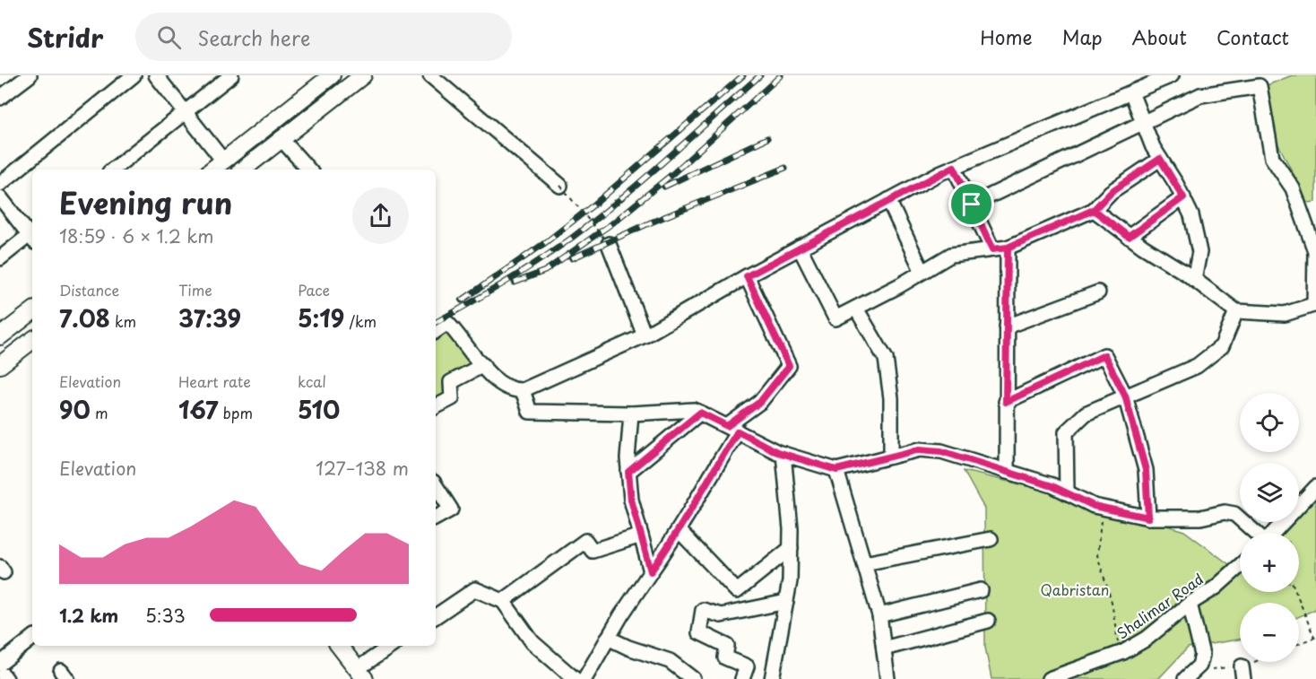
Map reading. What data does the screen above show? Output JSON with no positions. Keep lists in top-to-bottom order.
{
  "streets": {
    "street": ["Shalimar Road"]
  },
  "parks": ["Qabristan"],
  "page": {
    "header": "Stridr",
    "search": "Search here",
    "nav": [
      "Home",
      "Map",
      "About",
      "Contact"
    ],
    "heading": ["Evening run", "18:59 · 6 × 1.2 km"],
    "stats": [
      ["Distance", "7.08 km"],
      ["Time", "37:39"],
      ["Pace", "5:19 /km"],
      ["Elevation", "90 m"],
      ["Heart rate", "167 bpm"],
      ["kcal", "510"]
    ],
    "map_buttons": ["+", "−"],
    "chart": ["Elevation", "127–138 m"],
    "list": [
      {
        "name": "1.2 km",
        "note": "5:33"
      }
    ]
  }
}
